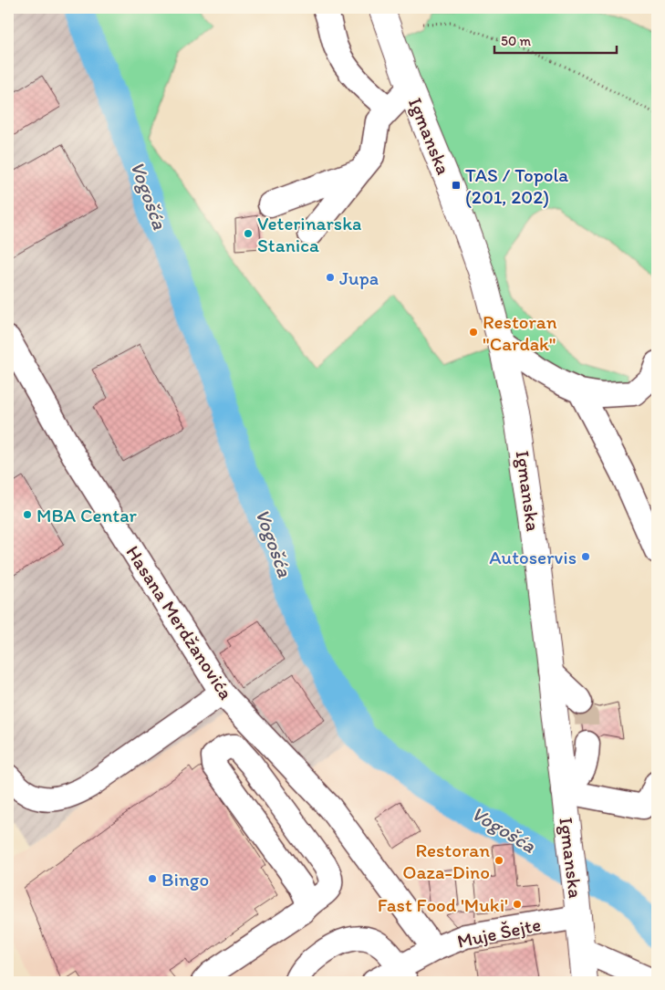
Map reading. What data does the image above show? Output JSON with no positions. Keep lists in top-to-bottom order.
{
  "streets": {
    "main road": ["Igmanska"],
    "street": ["Hasana Merdžanovića", "Muje Šejte"]
  },
  "crossings": [
    ["Igmanska", "Muje Šejte"],
    ["Hasana Merdžanovića", "Muje Šejte"]
  ],
  "water": ["Vogošća"],
  "places": {
    "transit": ["TAS / Topola (201, 202)"],
    "other": [
      "Veterinarska Stanica",
      "Jupa",
      "Restoran \"Cardak\"",
      "MBA Centar",
      "Autoservis",
      "Restoran Oaza-Dino",
      "Bingo",
      "Fast Food 'Muki'"
    ]
  },
  "scale_bar": "50 m"
}
